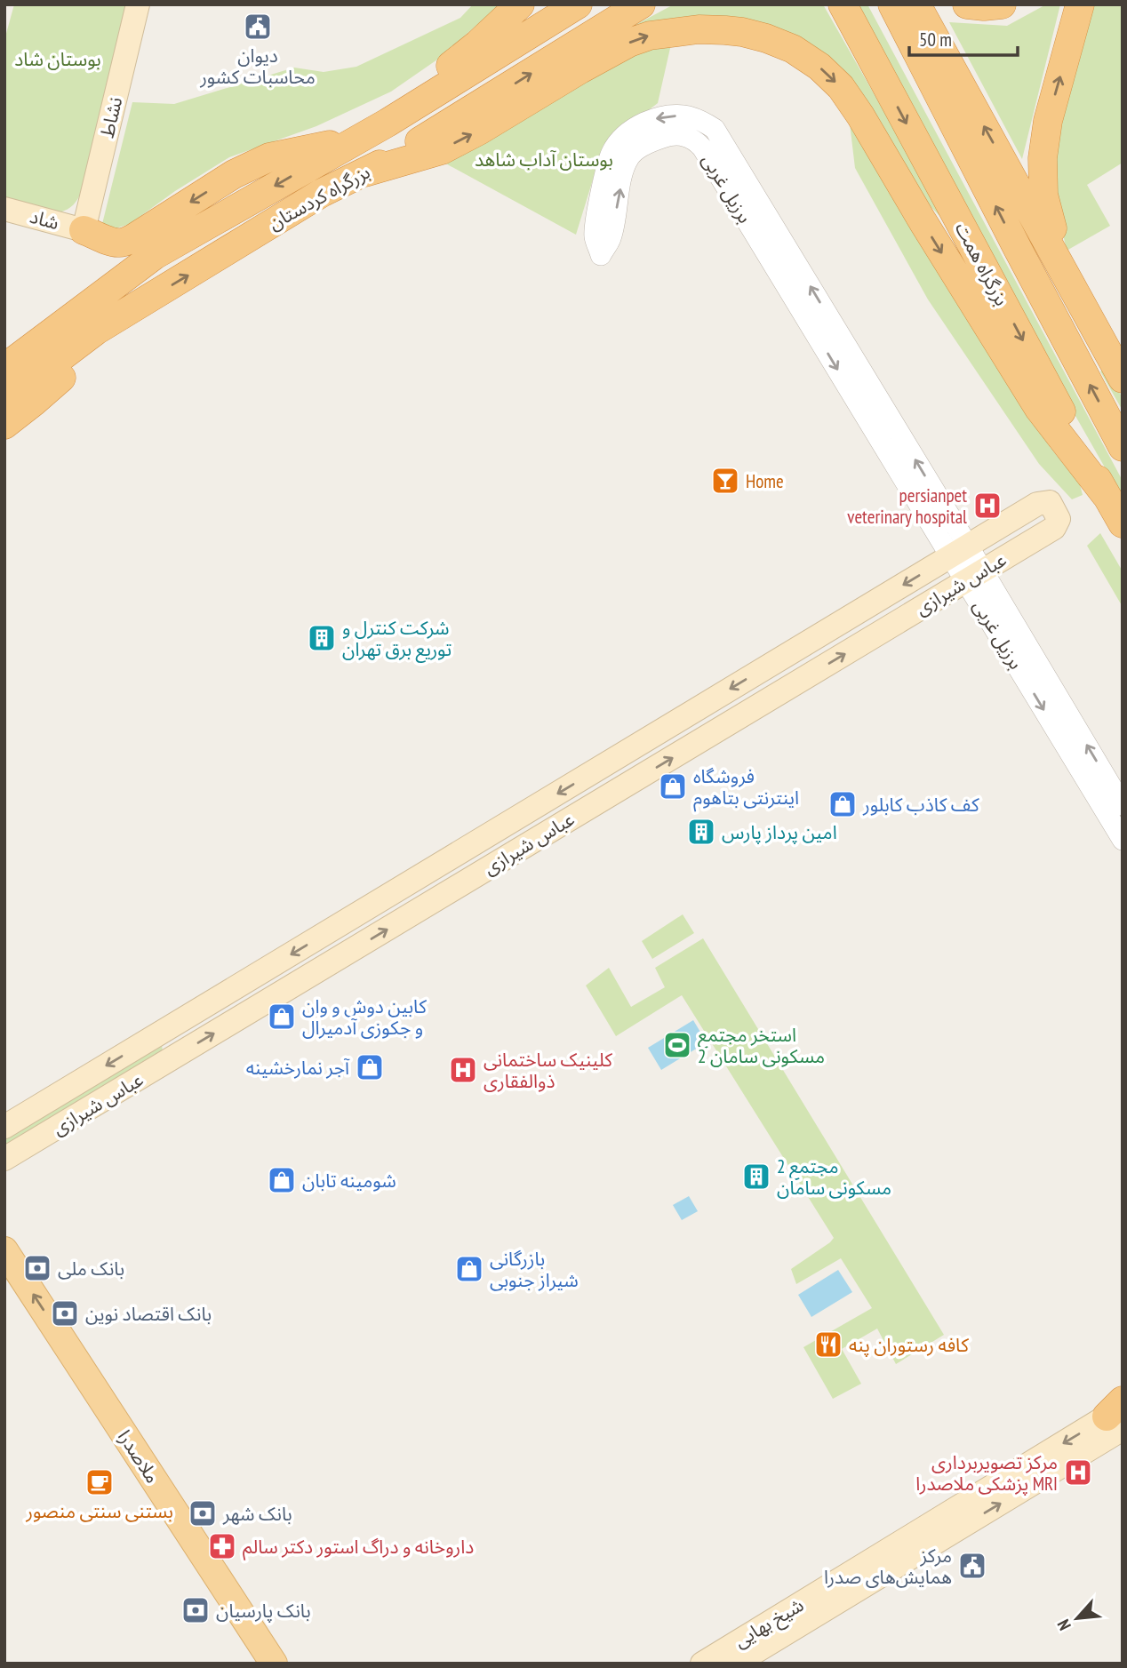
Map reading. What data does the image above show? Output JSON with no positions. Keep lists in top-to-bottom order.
{
  "streets": {
    "highway": ["بزرگراه کردستان", "بزرگراه همت"],
    "main road": [
      "نشاط",
      "شاد",
      "عباس شیرازی",
      "ملاصدرا",
      "شیخ بهایی"
    ],
    "street": ["برزیل غربی"]
  },
  "crossings": [
    ["نشاط", "شاد"],
    ["برزیل غربی", "عباس شیرازی"]
  ],
  "parks": ["بوستان شاد", "بوستان آداب شاهد"],
  "places": {
    "public building": ["دیوان محاسبات کشور", "مرکز همایش‌های صدرا"],
    "bar": ["Home"],
    "hospital": ["persianpet veterinary hospital", "کلینیک ساختمانی ذوالفقاری", "مرکز تصویربرداری پزشکی ملاصدرا MRI"],
    "building": ["شرکت کنترل و توریع برق تهران", "امین پرداز پارس", "2 مجتمع مسکونی سامان"],
    "shop": [
      "فروشگاه اينترنتی بتاهوم",
      "کف کاذب کابلور",
      "کابین دوش و وان و جکوزی آدمیرال",
      "آجر نمارخشینه",
      "شومینه تابان",
      "بازرگانی شیراز جنوبی"
    ],
    "sports": ["استخر مجتمع مسکونی سامان 2"],
    "bank": [
      "بانک ملی",
      "بانک اقتصاد نوین",
      "بانک شهر",
      "بانک پارسیان"
    ],
    "restaurant": ["کافه رستوران پنه"],
    "cafe": ["بستنی سنتی منصور"],
    "pharmacy": ["داروخانه و دراگ استور دکتر سالم"]
  },
  "scale_bar": "50 m",
  "north": "bottom left"
}
